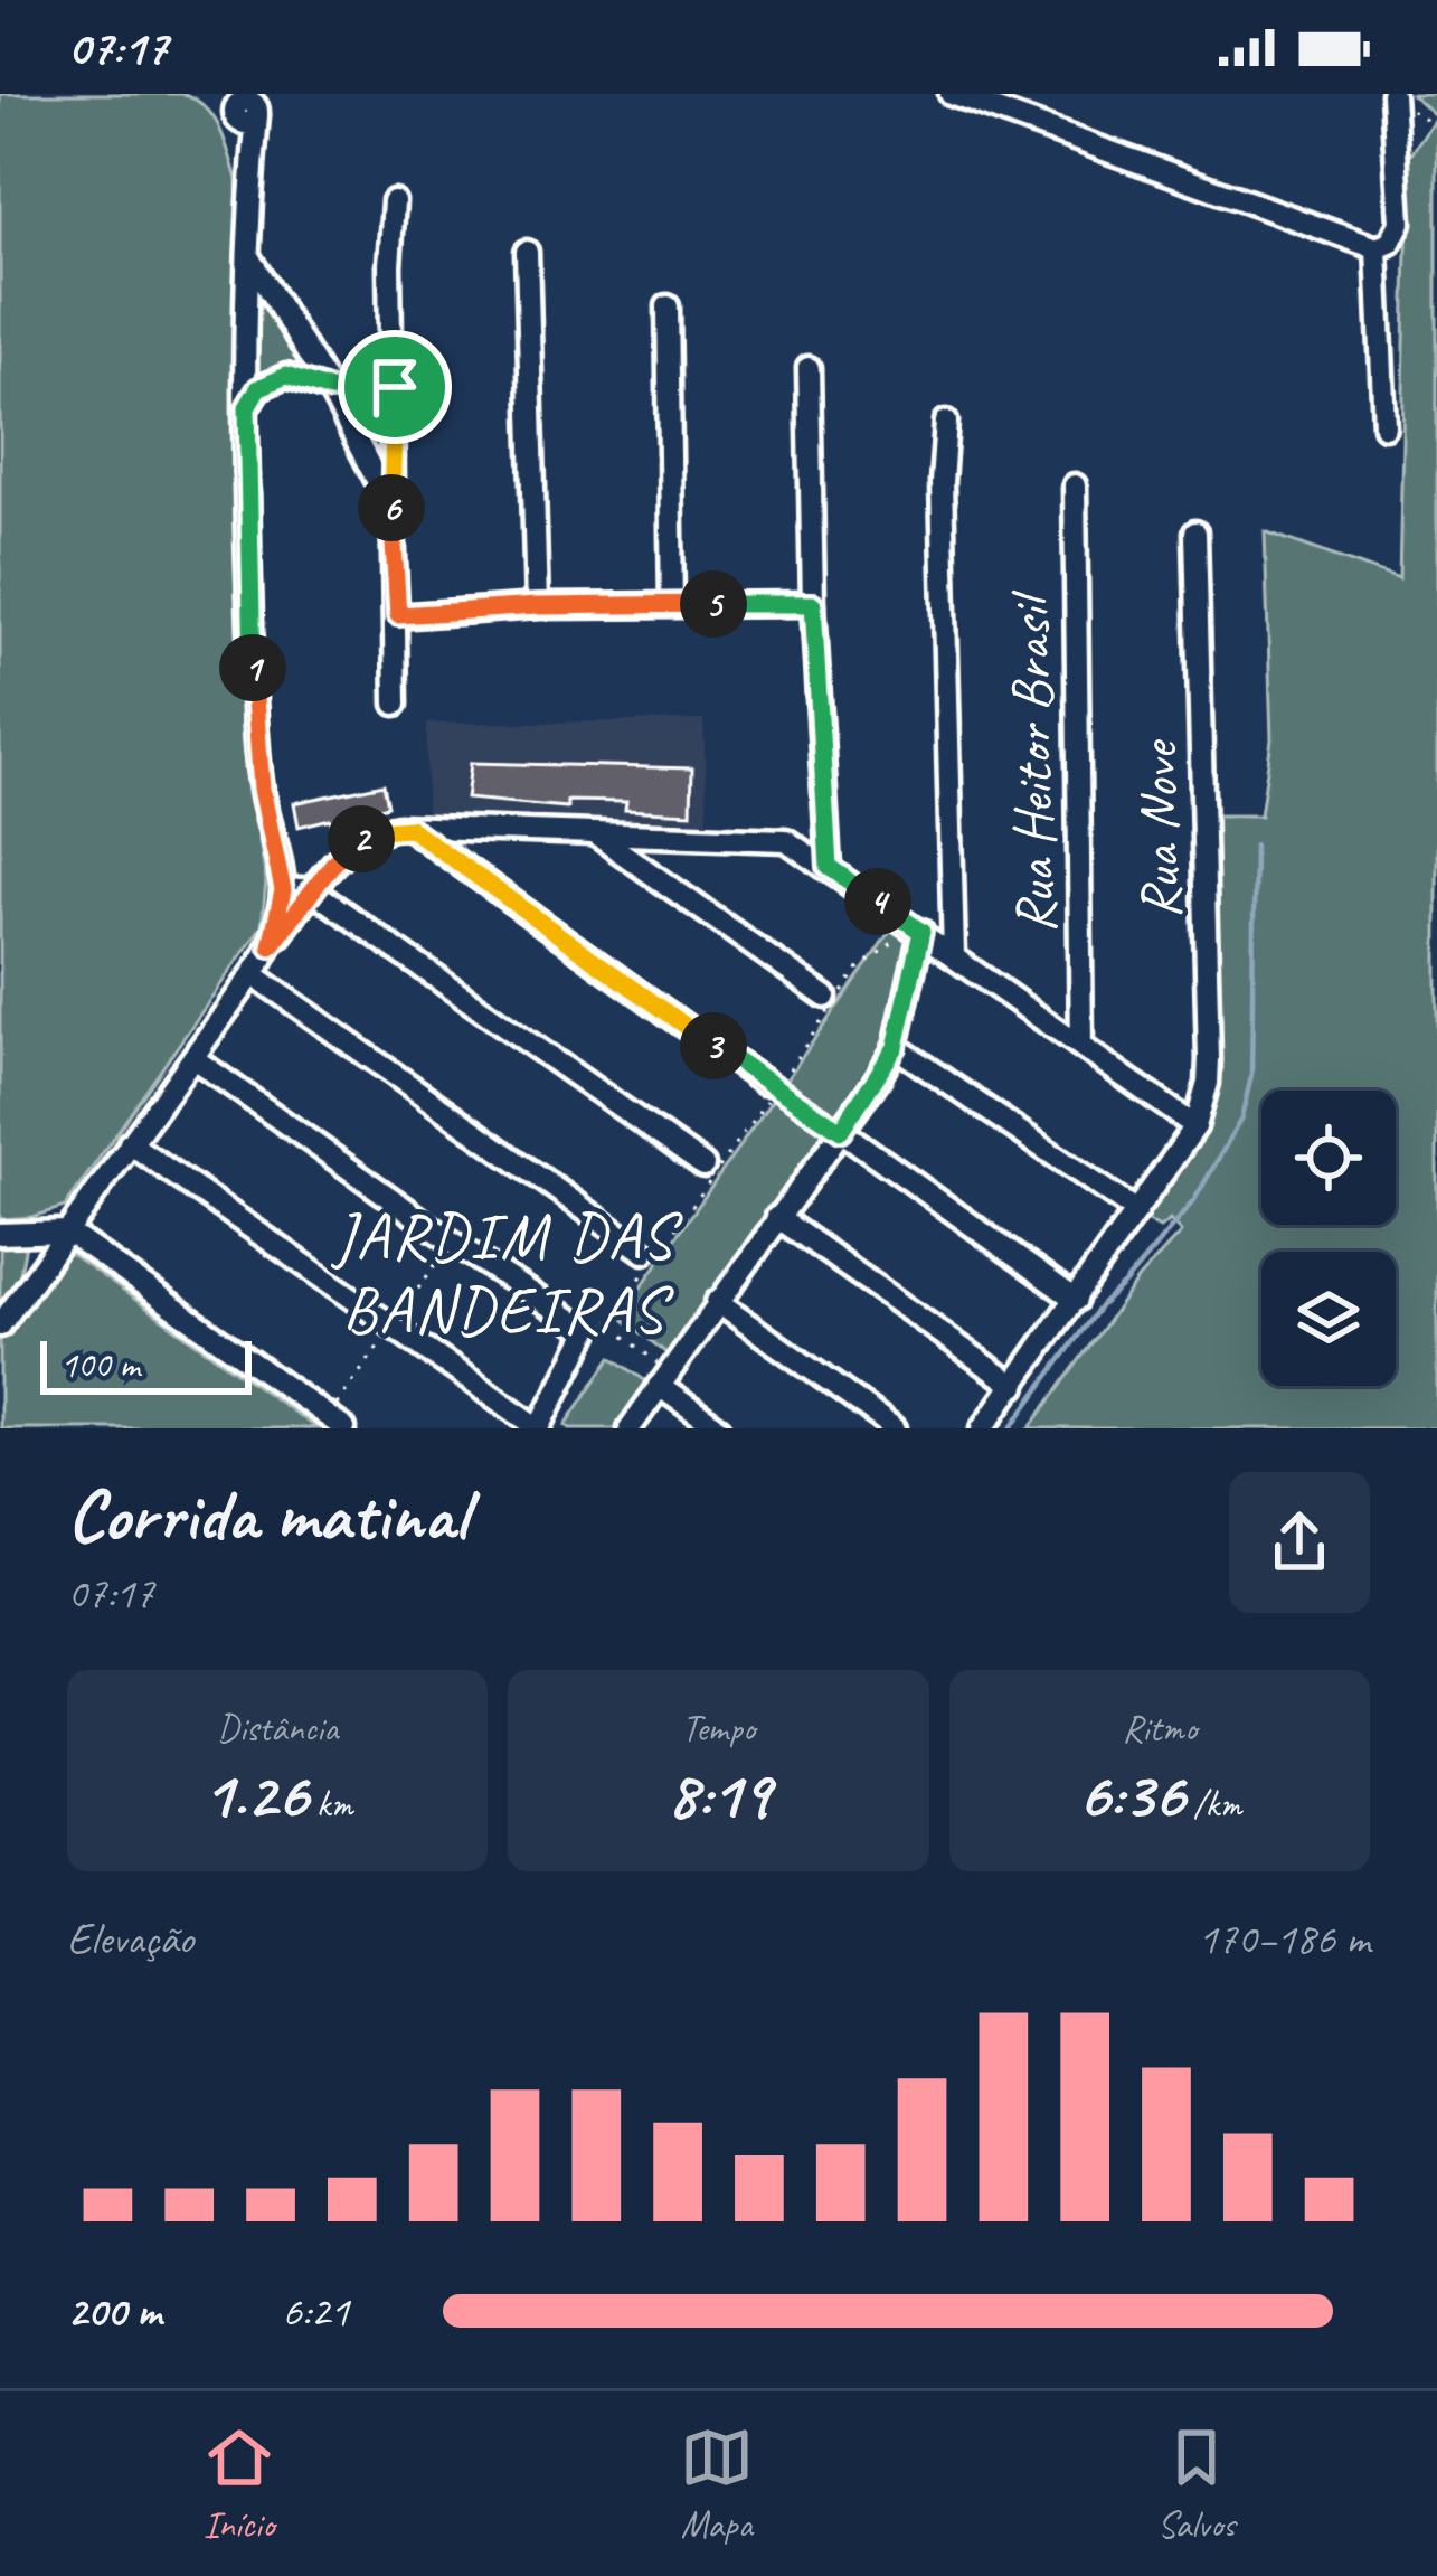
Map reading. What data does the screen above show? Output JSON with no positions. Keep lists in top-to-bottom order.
{
  "streets": {
    "street": ["Rua Heitor Brasil", "Rua Nove"]
  },
  "districts": ["JARDIM DAS BANDEIRAS"],
  "scale_bar": "100 m",
  "page": {
    "status": "07:17",
    "pins": [
      "6",
      "5",
      "1",
      "2",
      "4",
      "3"
    ],
    "scale": "100 m",
    "heading": ["Corrida matinal", "07:17"],
    "stats": [
      ["Distância", "1.26 km"],
      ["Tempo", "8:19"],
      ["Ritmo", "6:36 /km"]
    ],
    "chart": ["Elevação", "170–186 m"],
    "list": [
      {
        "name": "200 m",
        "note": "6:21"
      }
    ],
    "tabs": ["Início", "Mapa", "Salvos"]
  }
}
